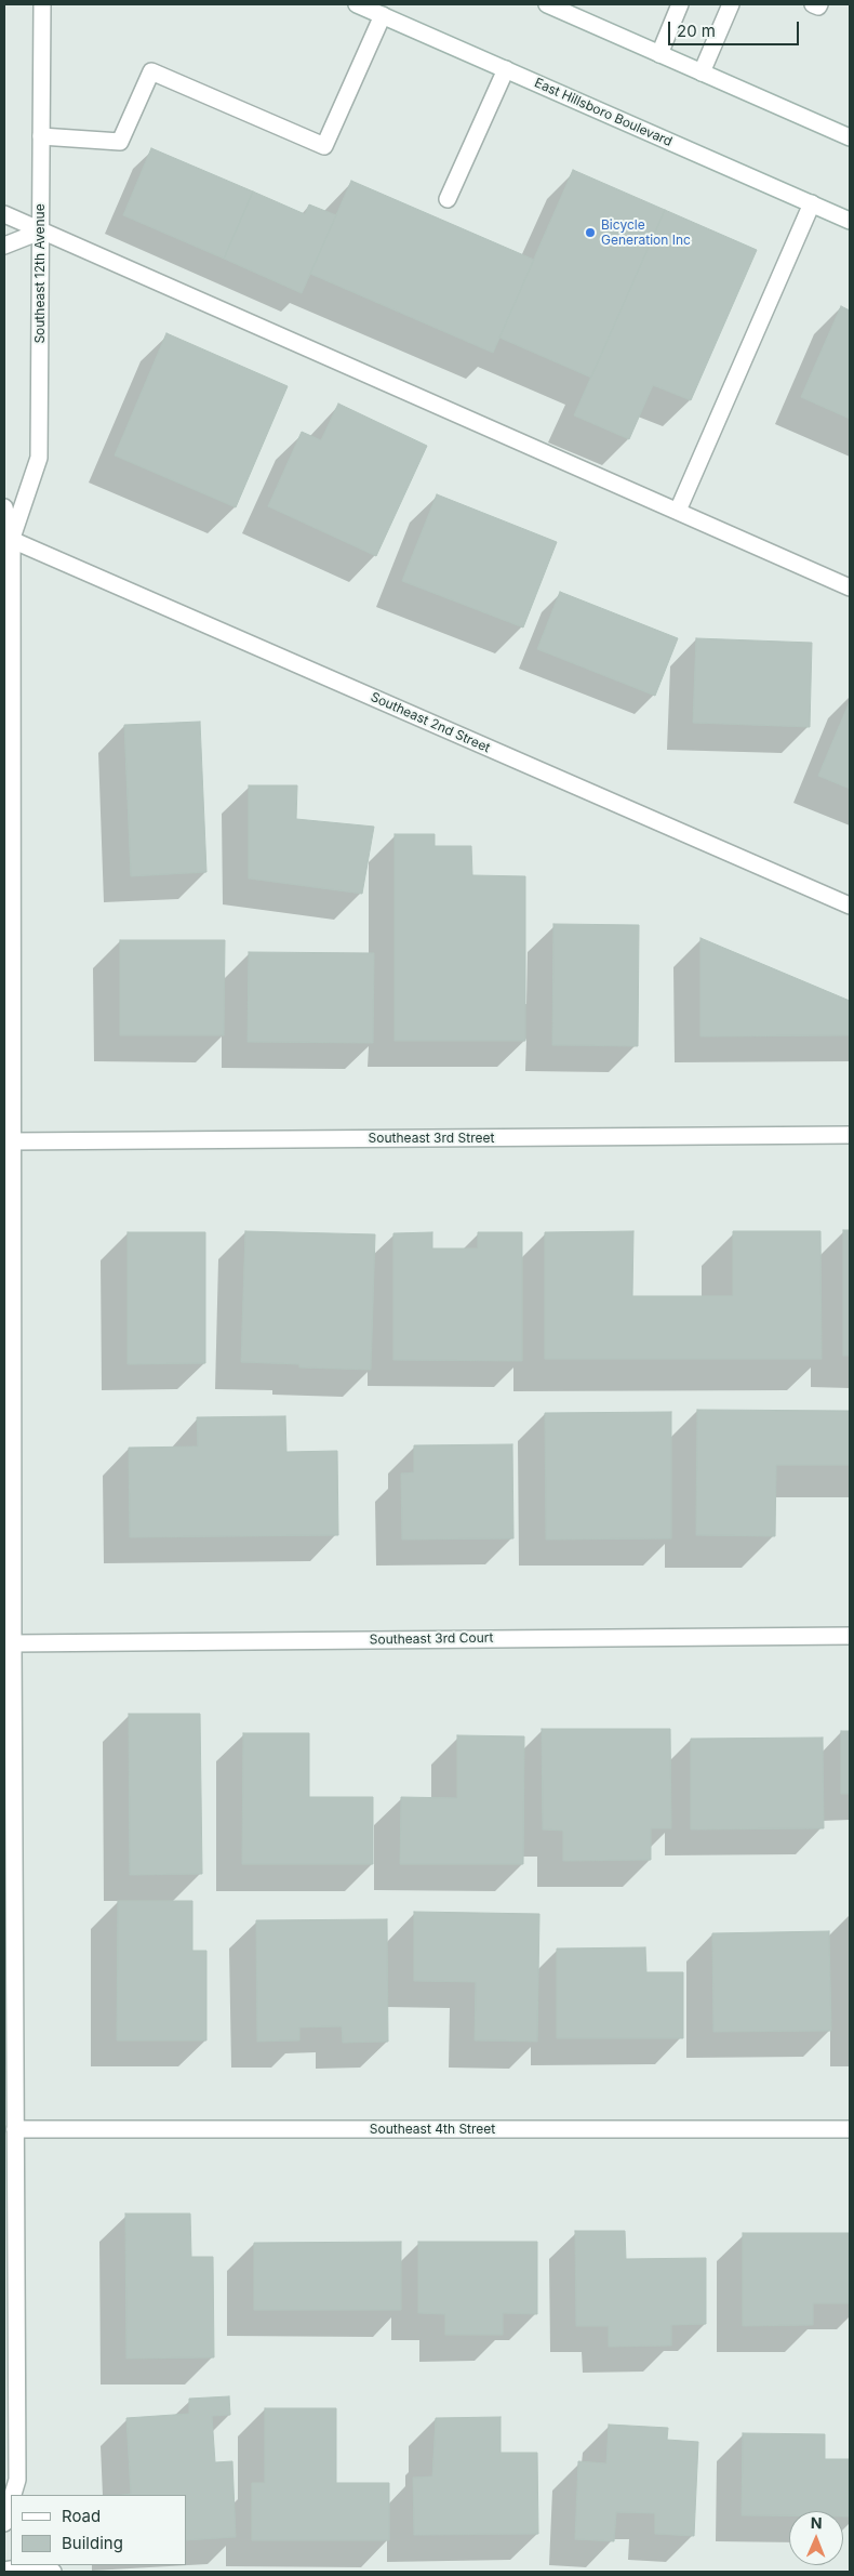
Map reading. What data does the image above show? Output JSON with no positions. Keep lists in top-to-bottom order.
{
  "streets": {
    "street": [
      "East Hillsboro Boulevard",
      "Southeast 12th Avenue",
      "Southeast 2nd Street",
      "Southeast 3rd Street",
      "Southeast 3rd Court",
      "Southeast 4th Street"
    ]
  },
  "crossings": [
    ["Southeast 12th Avenue", "Southeast 2nd Street"],
    ["Southeast 12th Avenue", "Southeast 3rd Street"],
    ["Southeast 12th Avenue", "Southeast 3rd Court"],
    ["Southeast 12th Avenue", "Southeast 4th Street"]
  ],
  "places": ["Bicycle Generation Inc"],
  "legend": ["Road", "Building"],
  "scale_bar": "20 m",
  "north": "top"
}
